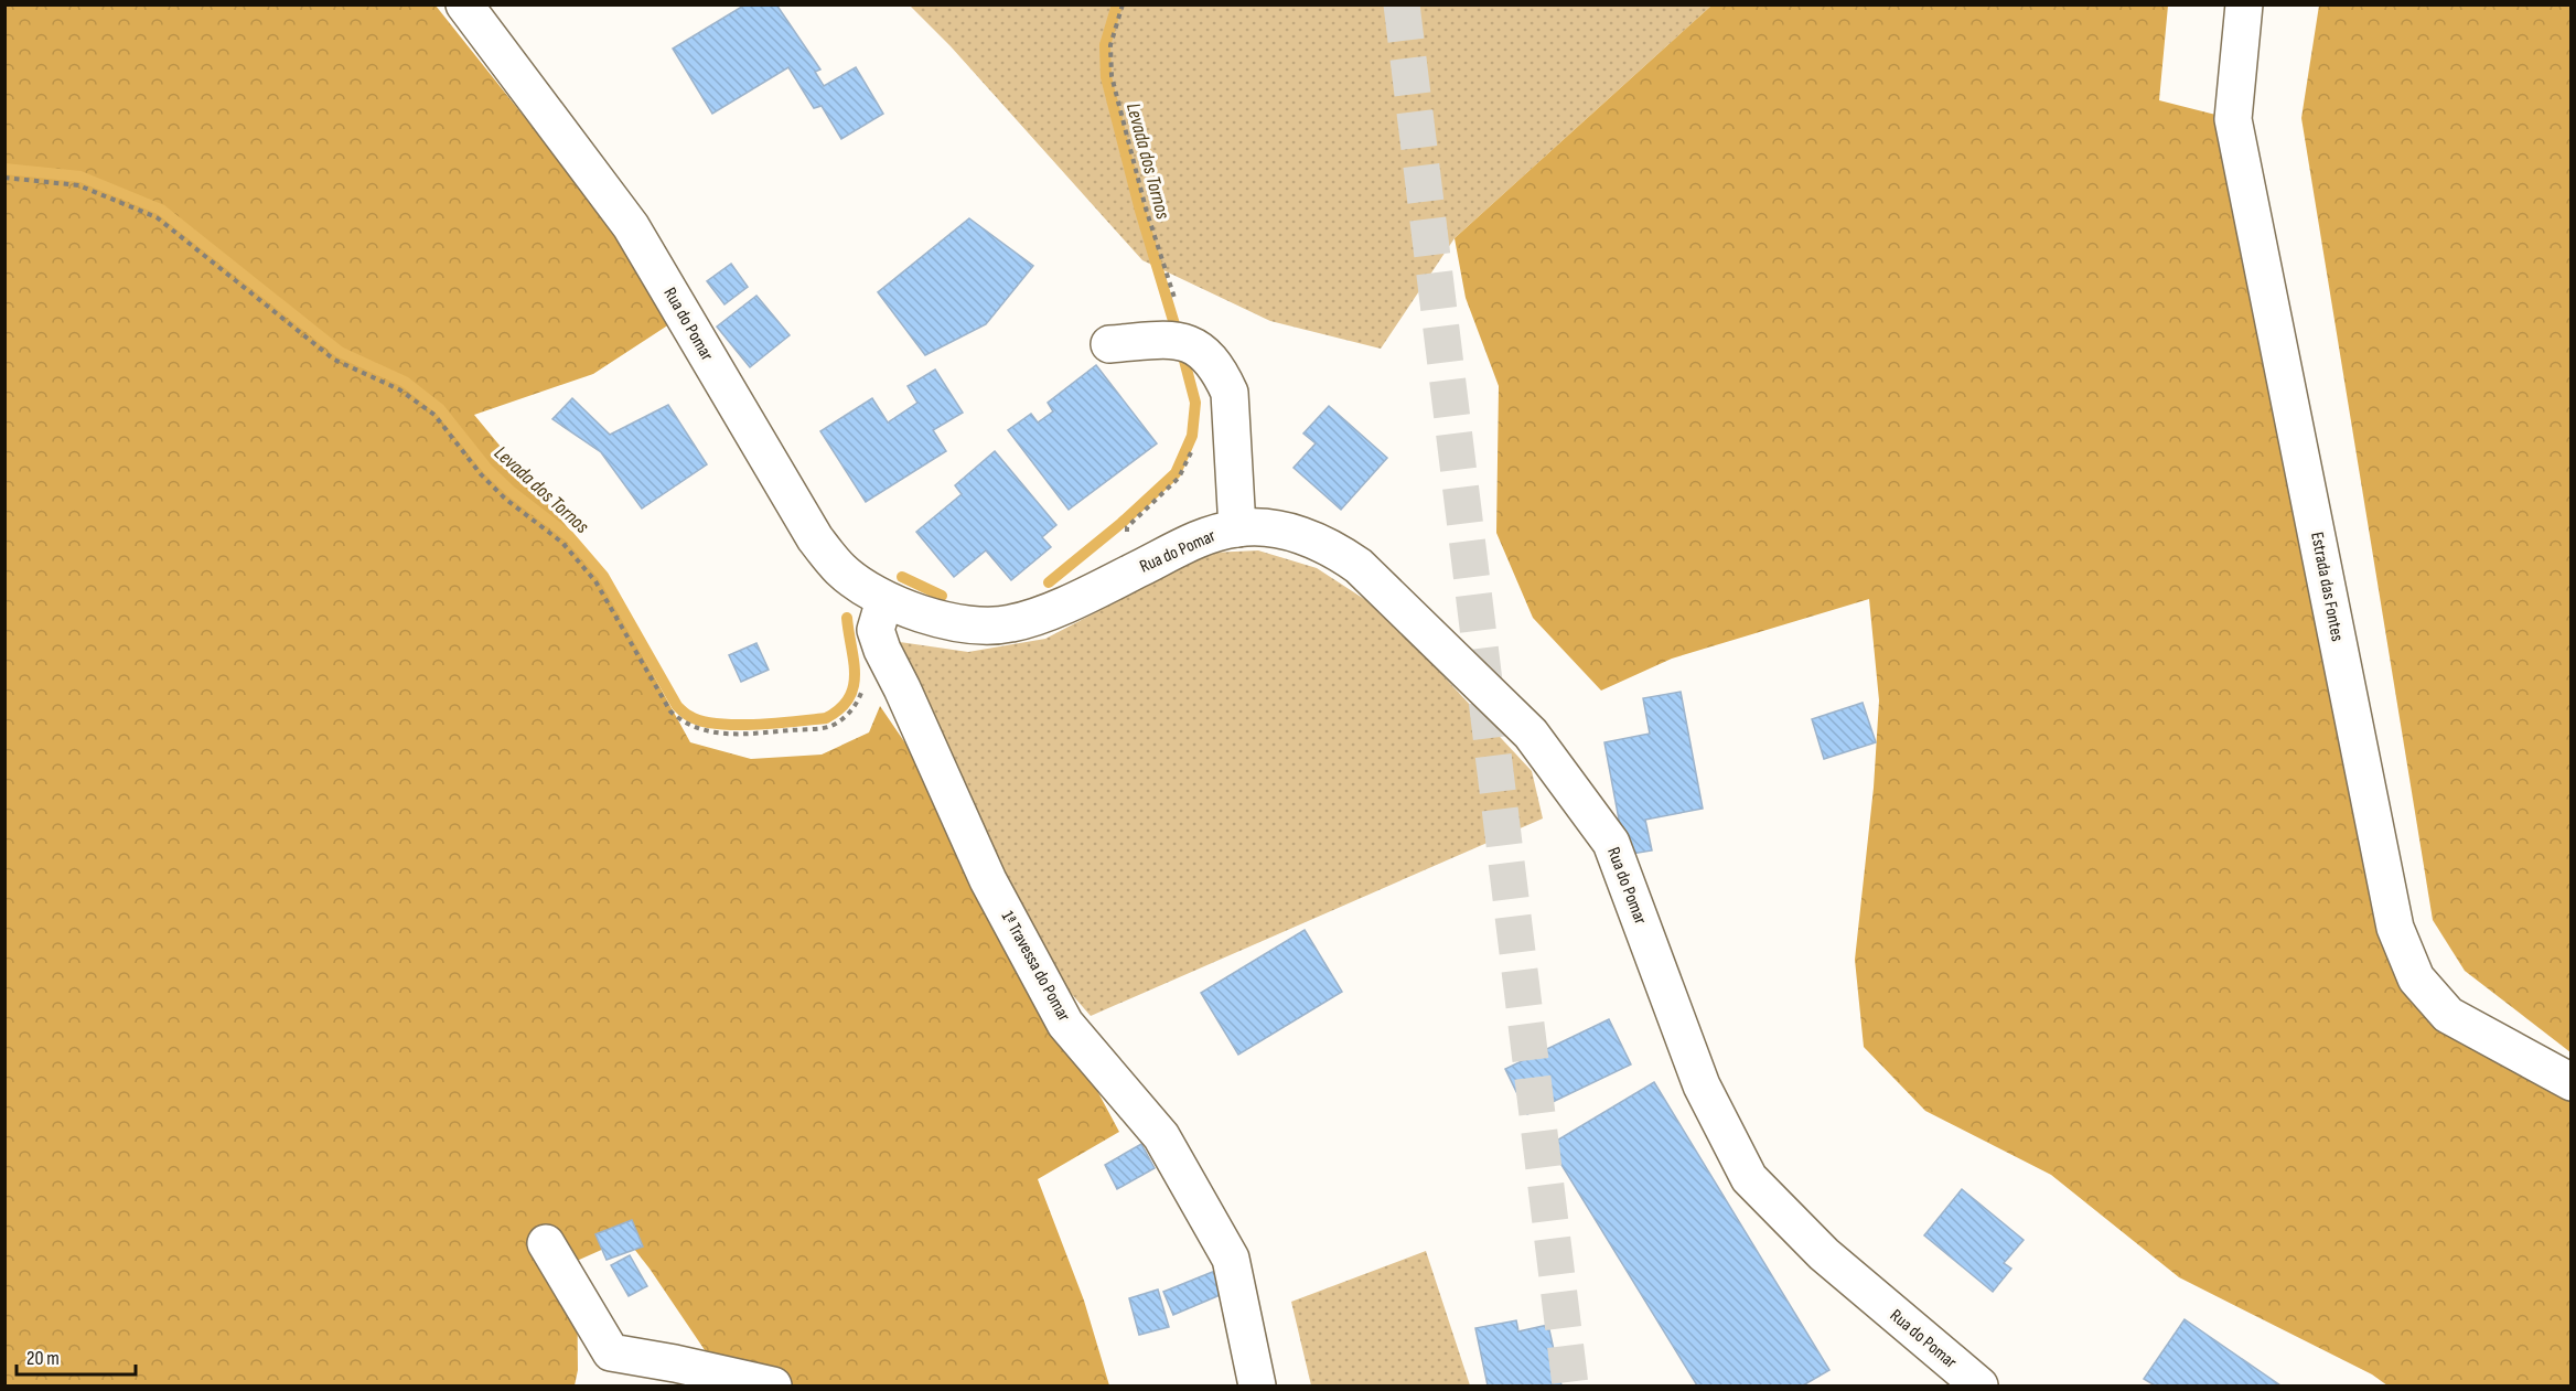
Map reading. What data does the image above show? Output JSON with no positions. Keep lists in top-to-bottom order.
{
  "streets": {
    "street": ["Rua do Pomar", "Estrada das Fontes", "1ª Travessa do Pomar"]
  },
  "crossings": [
    ["Rua do Pomar", "1ª Travessa do Pomar"]
  ],
  "water": ["Levada dos Tornos"],
  "scale_bar": "20 m"
}
